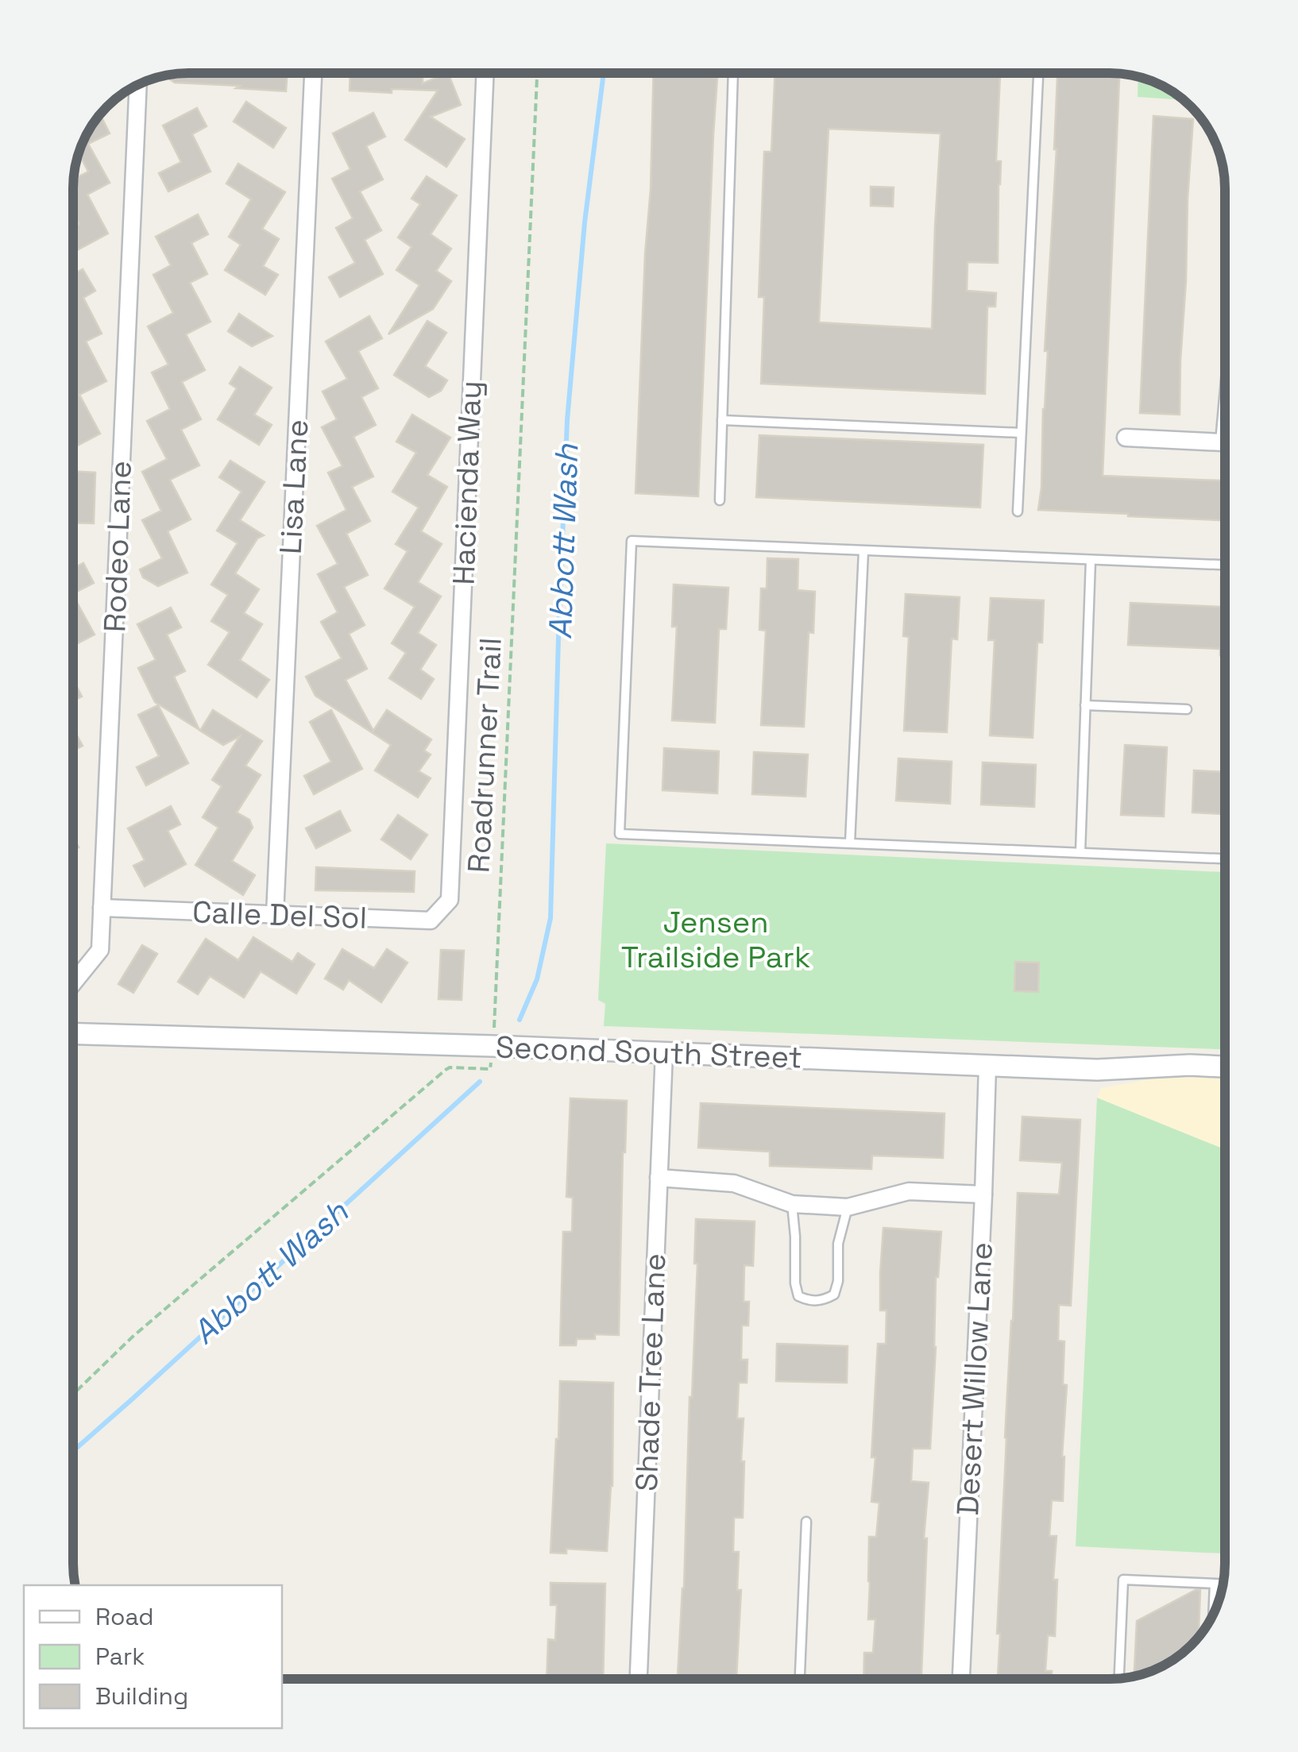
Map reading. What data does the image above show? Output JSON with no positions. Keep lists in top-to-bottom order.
{
  "streets": {
    "street": [
      "Hacienda Way",
      "Lisa Lane",
      "Rodeo Lane",
      "Calle Del Sol",
      "Second South Street",
      "Shade Tree Lane",
      "Desert Willow Lane"
    ],
    "path": ["Roadrunner Trail"]
  },
  "crossings": [
    ["Hacienda Way", "Calle Del Sol"],
    ["Lisa Lane", "Calle Del Sol"],
    ["Rodeo Lane", "Calle Del Sol"],
    ["Second South Street", "Shade Tree Lane"],
    ["Second South Street", "Desert Willow Lane"]
  ],
  "water": ["Abbott Wash"],
  "parks": ["Jensen Trailside Park"],
  "legend": ["Road", "Park", "Building"]
}
